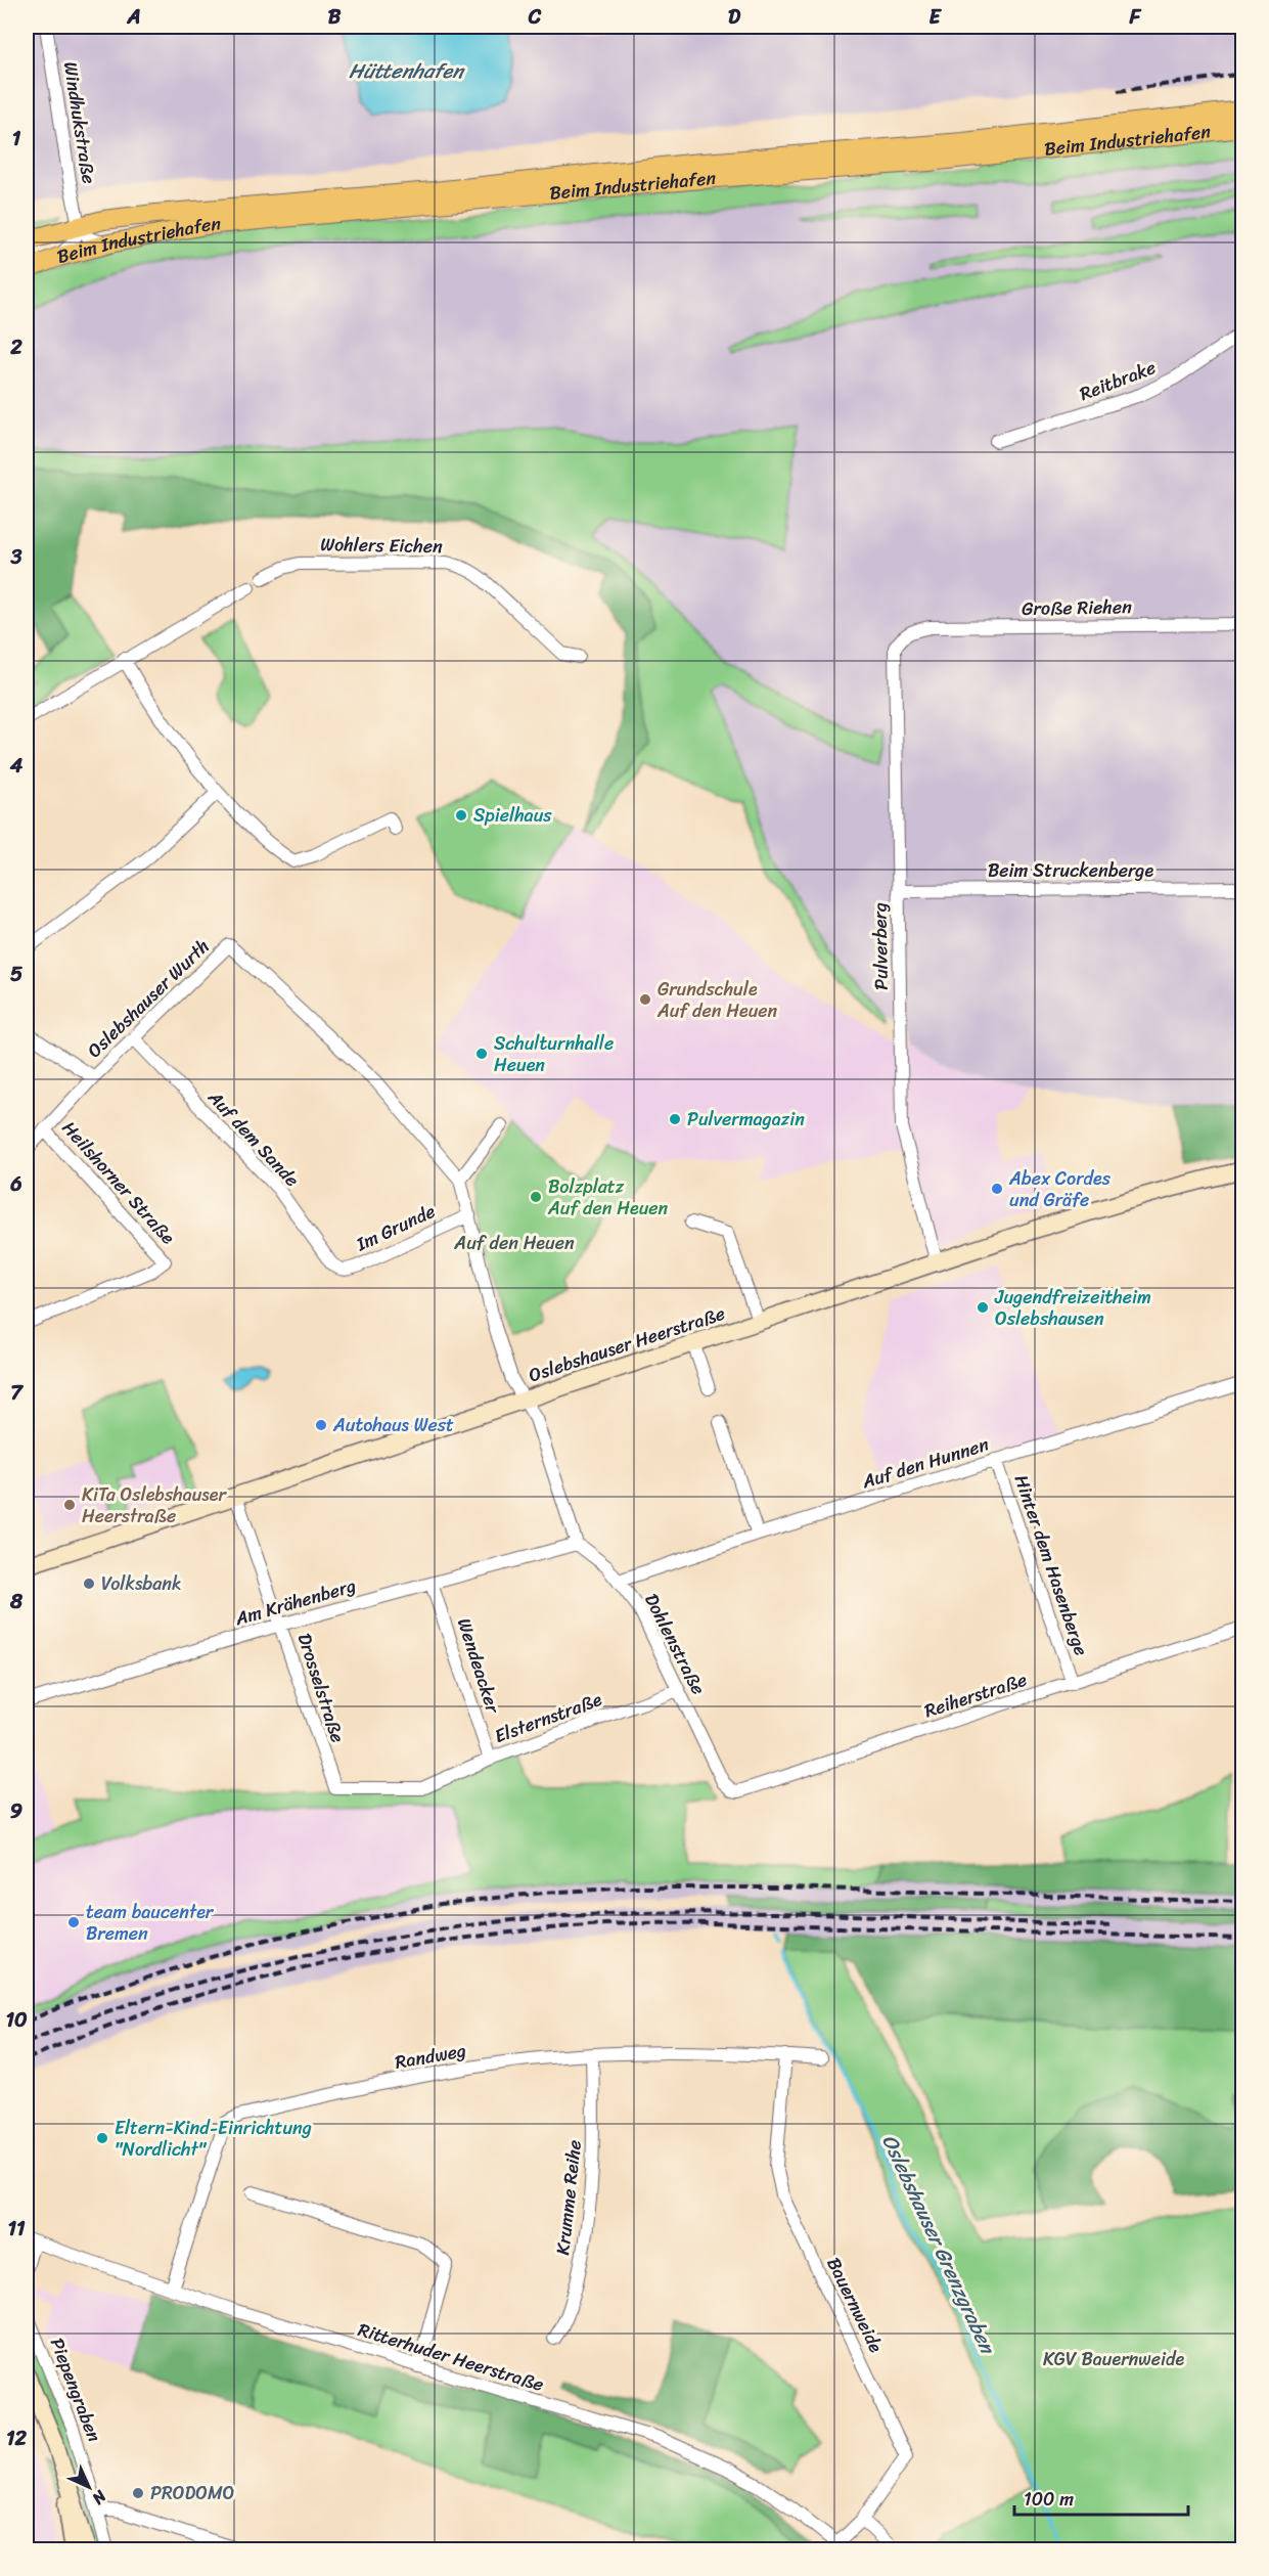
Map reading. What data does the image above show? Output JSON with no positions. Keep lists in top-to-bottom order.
{
  "streets": {
    "main road": ["Beim Industriehafen", "Oslebshauser Heerstraße"],
    "street": [
      "Windhukstraße",
      "Reitbrake",
      "Wohlers Eichen",
      "Große Riehen",
      "Beim Struckenberge",
      "Pulverberg",
      "Oslebshauser Wurth",
      "Auf dem Sande",
      "Heilshorner Straße",
      "Im Grunde",
      "Auf den Hunnen",
      "Hinter dem Hasenberge",
      "Am Krähenberg",
      "Dohlenstraße",
      "Wendeacker",
      "Drosselstraße",
      "Reiherstraße",
      "Elsternstraße",
      "Randweg",
      "Krumme Reihe",
      "Bauernweide",
      "Ritterhuder Heerstraße",
      "Piepengraben"
    ]
  },
  "crossings": [
    ["Windhukstraße", "Beim Industriehafen"],
    ["Große Riehen", "Pulverberg"],
    ["Beim Struckenberge", "Pulverberg"],
    ["Pulverberg", "Oslebshauser Heerstraße"],
    ["Oslebshauser Wurth", "Auf dem Sande"],
    ["Auf dem Sande", "Im Grunde"],
    ["Oslebshauser Heerstraße", "Drosselstraße"],
    ["Auf den Hunnen", "Hinter dem Hasenberge"],
    ["Auf den Hunnen", "Dohlenstraße"],
    ["Hinter dem Hasenberge", "Reiherstraße"],
    ["Am Krähenberg", "Dohlenstraße"],
    ["Am Krähenberg", "Wendeacker"],
    ["Am Krähenberg", "Drosselstraße"],
    ["Dohlenstraße", "Reiherstraße"],
    ["Dohlenstraße", "Elsternstraße"],
    ["Wendeacker", "Elsternstraße"],
    ["Drosselstraße", "Elsternstraße"],
    ["Randweg", "Krumme Reihe"],
    ["Randweg", "Bauernweide"],
    ["Randweg", "Ritterhuder Heerstraße"],
    ["Bauernweide", "Ritterhuder Heerstraße"]
  ],
  "water": ["Hüttenhafen", "Oslebshauser Grenzgraben"],
  "parks": ["Auf den Heuen", "KGV Bauernweide"],
  "places": [
    "Spielhaus",
    "Grundschule Auf den Heuen",
    "Schulturnhalle Heuen",
    "Pulvermagazin",
    "Abex Cordes und Gräfe",
    "Bolzplatz Auf den Heuen",
    "Jugendfreizeitheim Oslebshausen",
    "Autohaus West",
    "KiTa Oslebshauser Heerstraße",
    "Volksbank",
    "team baucenter Bremen",
    "Eltern-Kind-Einrichtung \"Nordlicht\"",
    "PRODOMO"
  ],
  "scale_bar": "100 m",
  "north": "bottom right",
  "grid": {
    "columns": [
      "A",
      "B",
      "C",
      "D",
      "E",
      "F"
    ],
    "rows": [
      "1",
      "2",
      "3",
      "4",
      "5",
      "6",
      "7",
      "8",
      "9",
      "10",
      "11",
      "12"
    ]
  }
}
